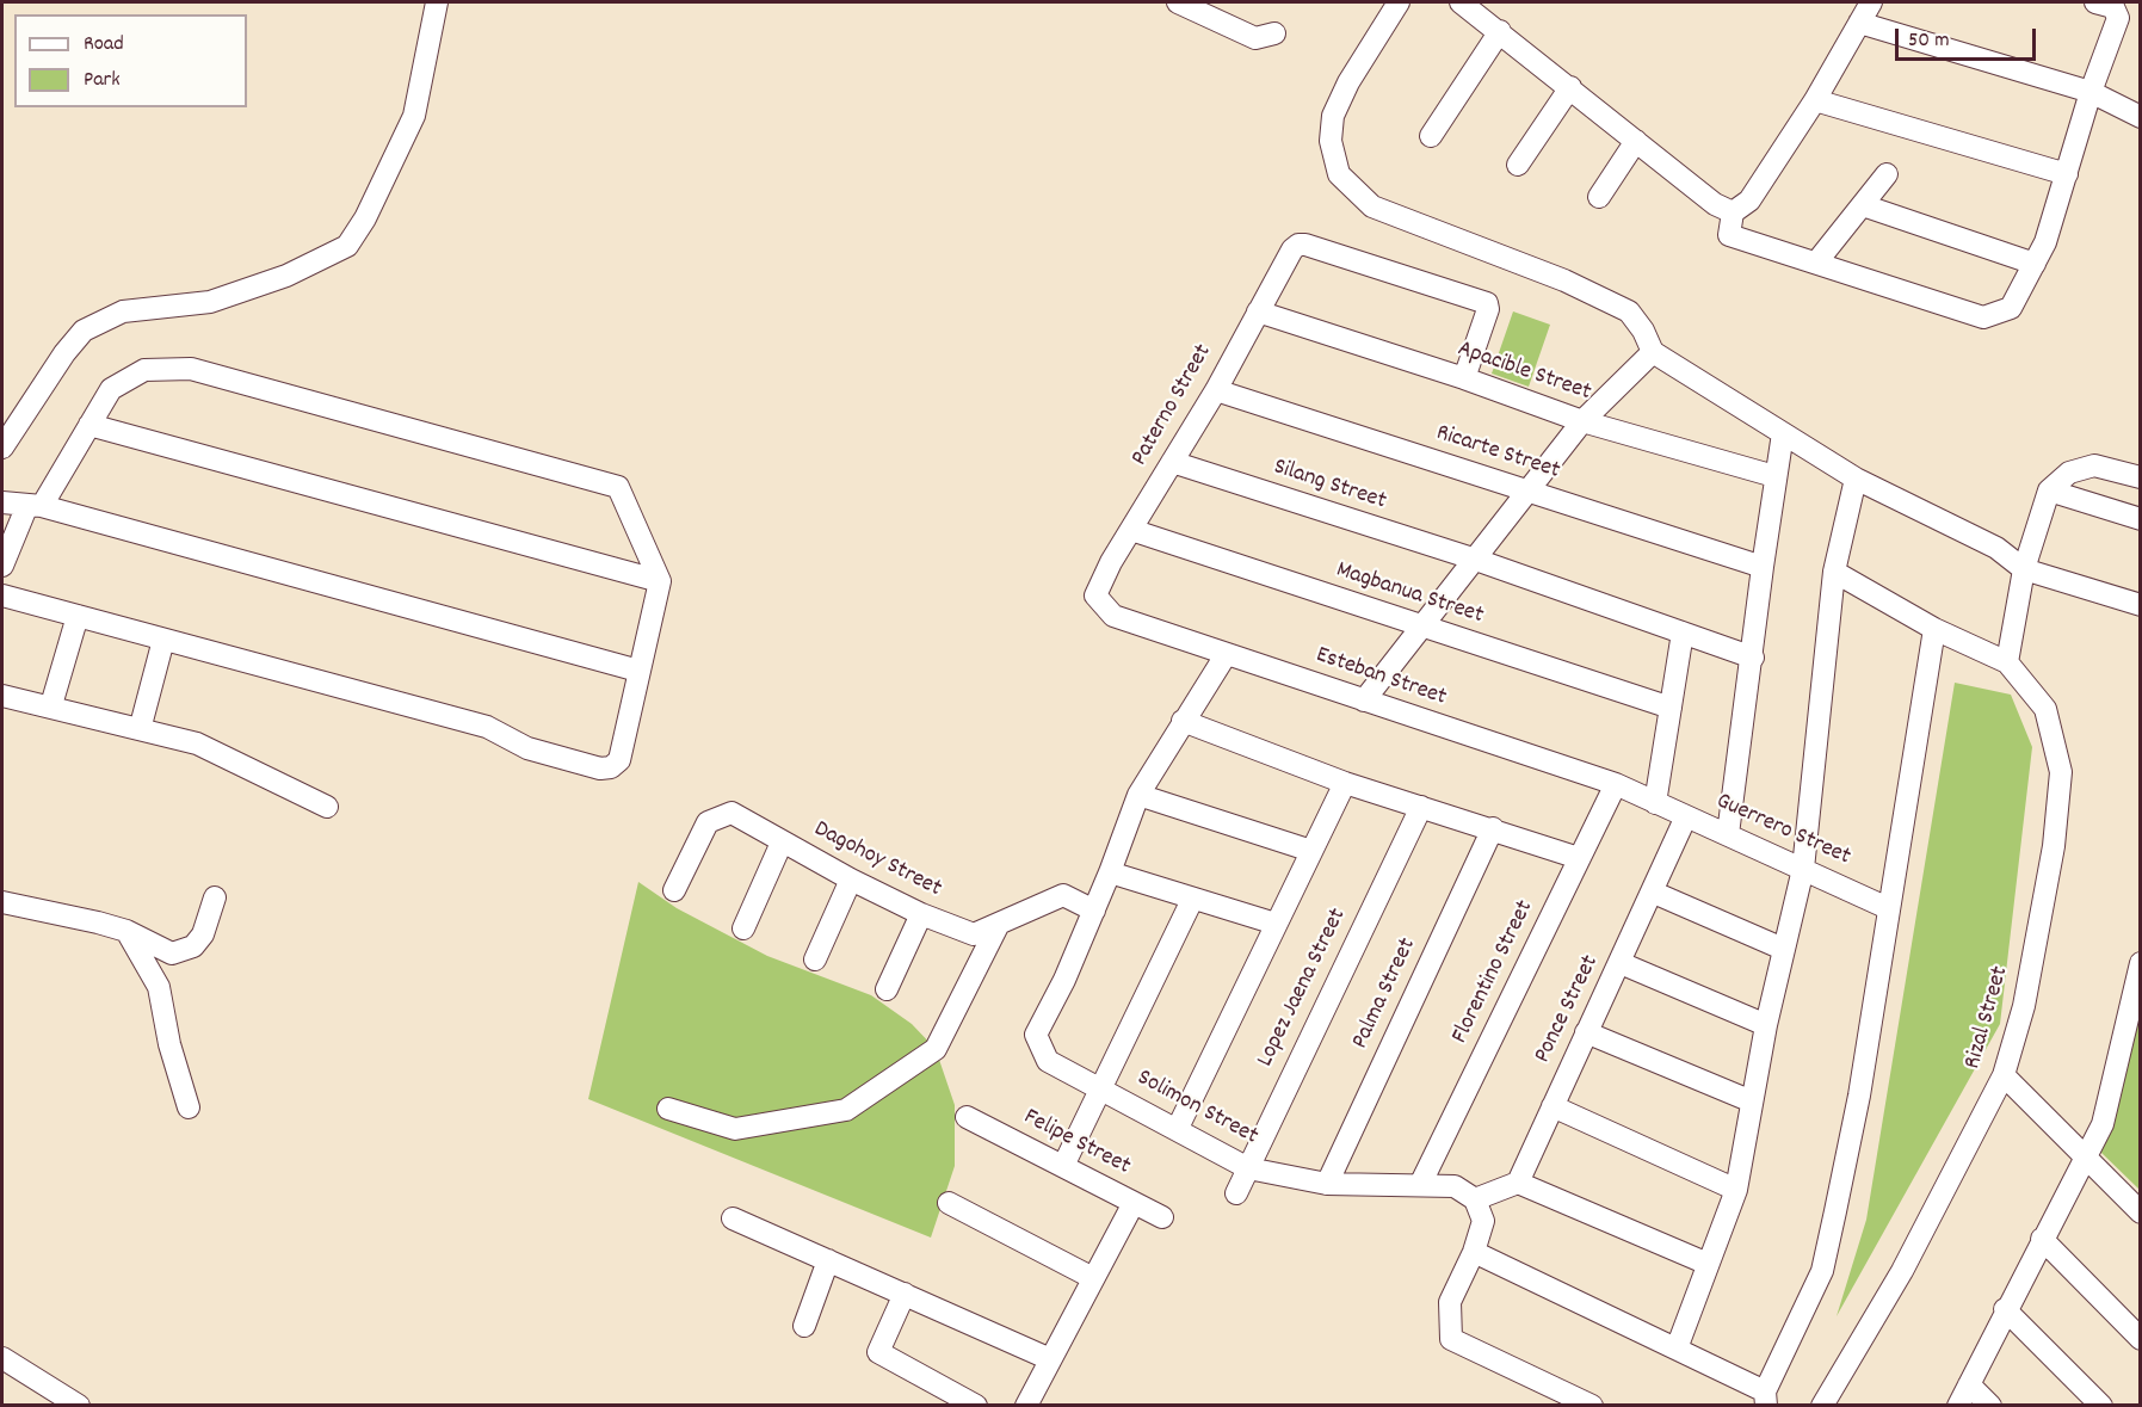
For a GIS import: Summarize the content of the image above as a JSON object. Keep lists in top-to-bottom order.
{
  "streets": {
    "street": [
      "Apacible Street",
      "Paterno Street",
      "Ricarte Street",
      "Silang Street",
      "Magbanua Street",
      "Esteban Street",
      "Guerrero Street",
      "Dagohoy Street",
      "Florentino Street",
      "Lopez Jaena Street",
      "Palma Street",
      "Ponce Street",
      "Rizal Street",
      "Solimon Street",
      "Felipe Street"
    ]
  },
  "crossings": [
    ["Apacible Street", "Paterno Street"],
    ["Paterno Street", "Ricarte Street"],
    ["Paterno Street", "Silang Street"],
    ["Paterno Street", "Magbanua Street"],
    ["Paterno Street", "Esteban Street"],
    ["Esteban Street", "Guerrero Street"],
    ["Esteban Street", "Florentino Street"],
    ["Esteban Street", "Solimon Street"],
    ["Guerrero Street", "Ponce Street"],
    ["Dagohoy Street", "Solimon Street"],
    ["Florentino Street", "Solimon Street"],
    ["Lopez Jaena Street", "Solimon Street"],
    ["Palma Street", "Solimon Street"]
  ],
  "legend": ["Road", "Park"],
  "scale_bar": "50 m"
}
